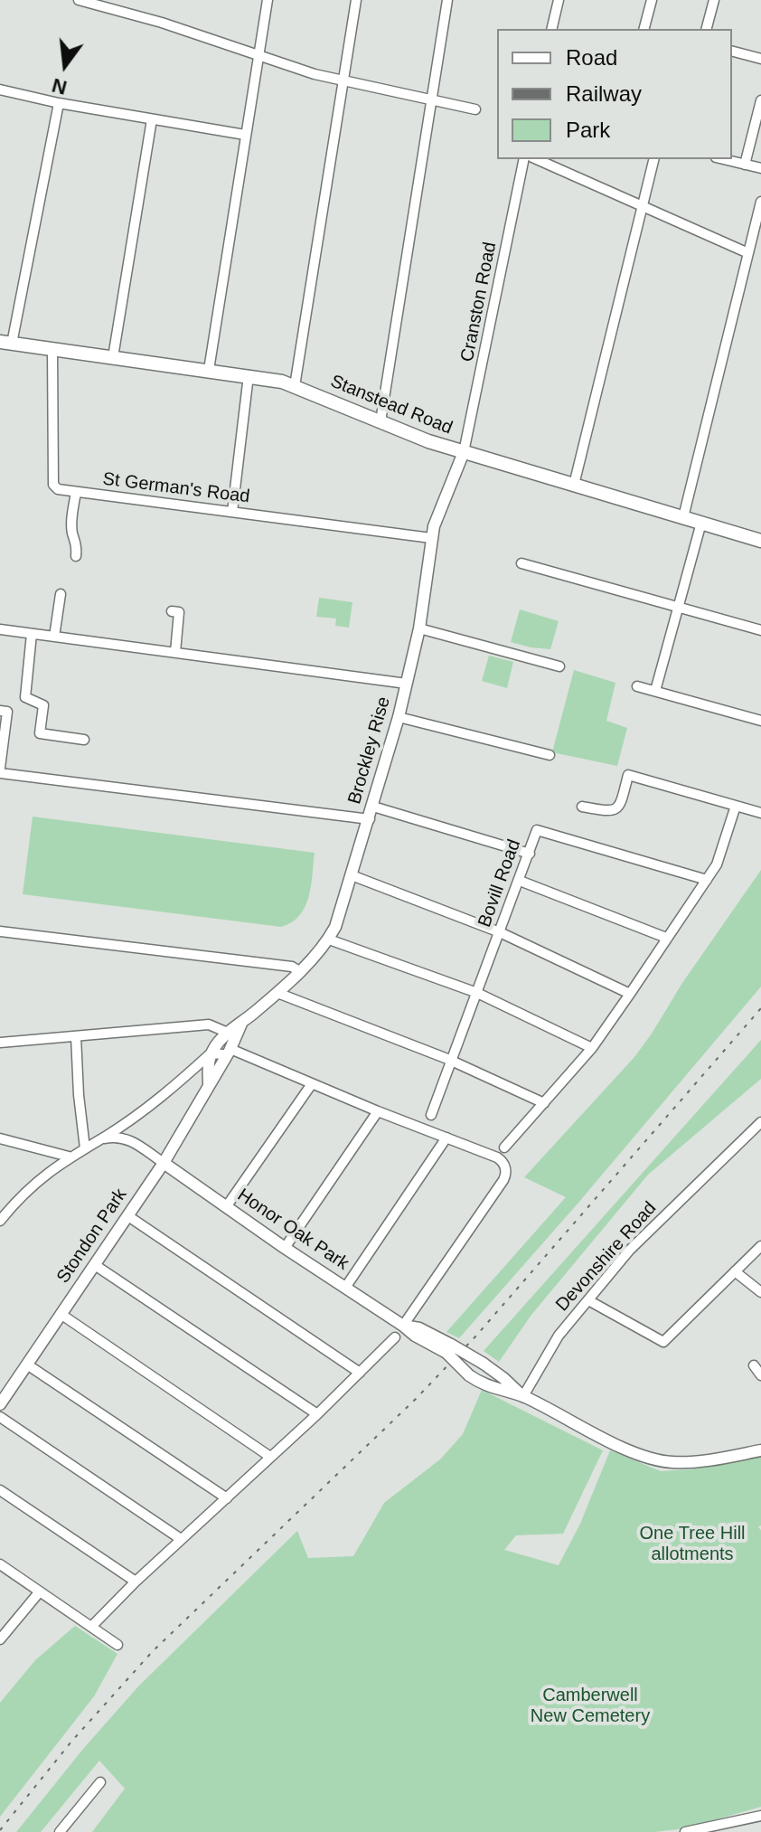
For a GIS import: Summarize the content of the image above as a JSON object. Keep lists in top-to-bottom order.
{
  "streets": {
    "highway": ["Stanstead Road"],
    "main road": ["Brockley Rise", "Honor Oak Park", "Stondon Park"],
    "street": [
      "Cranston Road",
      "St German's Road",
      "Bovill Road",
      "Devonshire Road"
    ]
  },
  "crossings": [
    ["Cranston Road", "Stanstead Road"],
    ["Cranston Road", "Brockley Rise"],
    ["Stanstead Road", "St German's Road"],
    ["Stanstead Road", "Brockley Rise"],
    ["St German's Road", "Brockley Rise"],
    ["Brockley Rise", "Stondon Park"],
    ["Honor Oak Park", "Stondon Park"],
    ["Honor Oak Park", "Devonshire Road"]
  ],
  "parks": ["One Tree Hill allotments", "Camberwell New Cemetery"],
  "legend": ["Road", "Railway", "Park"],
  "north": "bottom"
}
